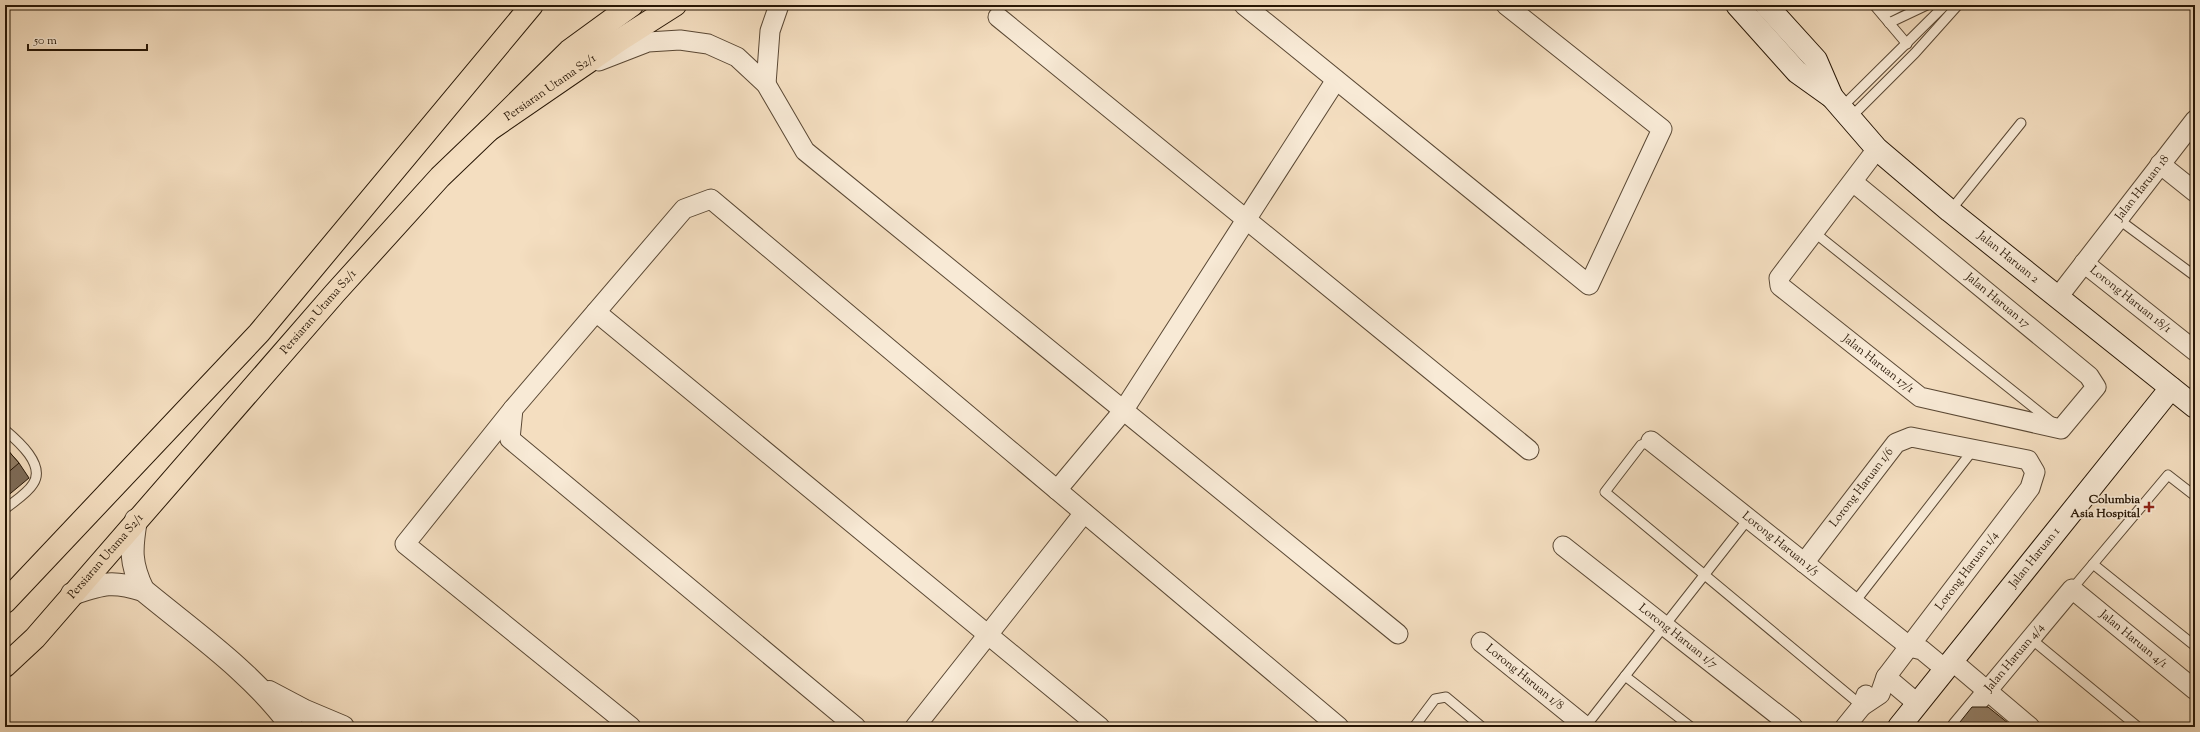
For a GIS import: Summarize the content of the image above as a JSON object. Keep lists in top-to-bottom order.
{
  "streets": {
    "main road": ["Persiaran Utama S2/1", "Jalan Haruan 2", "Jalan Haruan 1"],
    "street": [
      "Jalan Haruan 18",
      "Jalan Haruan 17",
      "Lorong Haruan 18/1",
      "Jalan Haruan 17/1",
      "Lorong Haruan 1/6",
      "Lorong Haruan 1/5",
      "Lorong Haruan 1/4",
      "Lorong Haruan 1/7",
      "Jalan Haruan 4/1",
      "Jalan Haruan 4/4",
      "Lorong Haruan 1/8"
    ]
  },
  "crossings": [
    ["Jalan Haruan 18", "Jalan Haruan 2"],
    ["Jalan Haruan 18", "Lorong Haruan 18/1"],
    ["Jalan Haruan 2", "Jalan Haruan 1"],
    ["Jalan Haruan 17", "Jalan Haruan 17/1"],
    ["Lorong Haruan 1/6", "Lorong Haruan 1/5"],
    ["Lorong Haruan 1/6", "Lorong Haruan 1/4"],
    ["Lorong Haruan 1/5", "Jalan Haruan 1"],
    ["Lorong Haruan 1/5", "Lorong Haruan 1/4"],
    ["Lorong Haruan 1/5", "Jalan Haruan 4/4"],
    ["Jalan Haruan 4/1", "Jalan Haruan 4/4"]
  ],
  "places": {
    "health": ["Columbia Asia Hospital"]
  },
  "scale_bar": "50 m"
}
